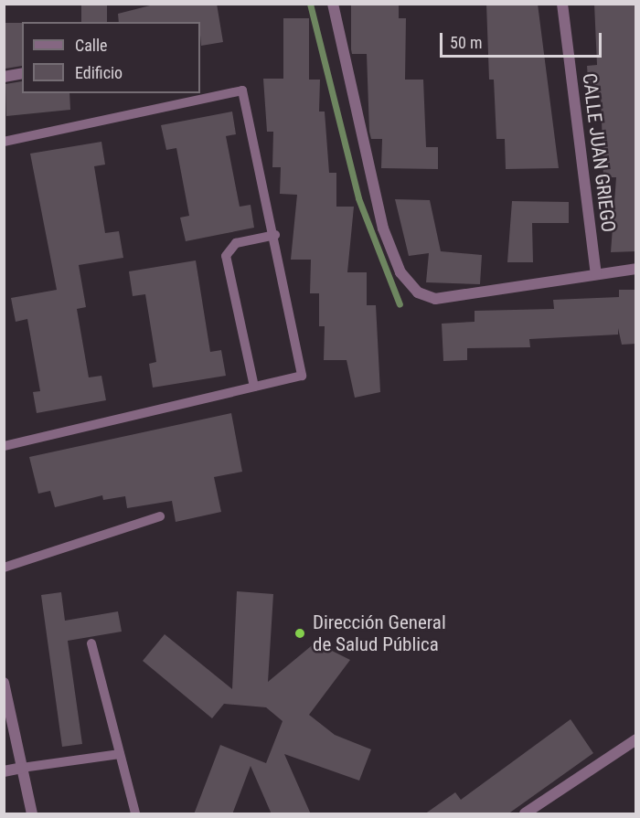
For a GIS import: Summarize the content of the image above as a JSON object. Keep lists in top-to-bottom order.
{
  "streets": {
    "street": ["CALLE JUAN GRIEGO"]
  },
  "places": ["Dirección General de Salud Pública"],
  "legend": ["Calle", "Edificio"],
  "scale_bar": "50 m"
}
